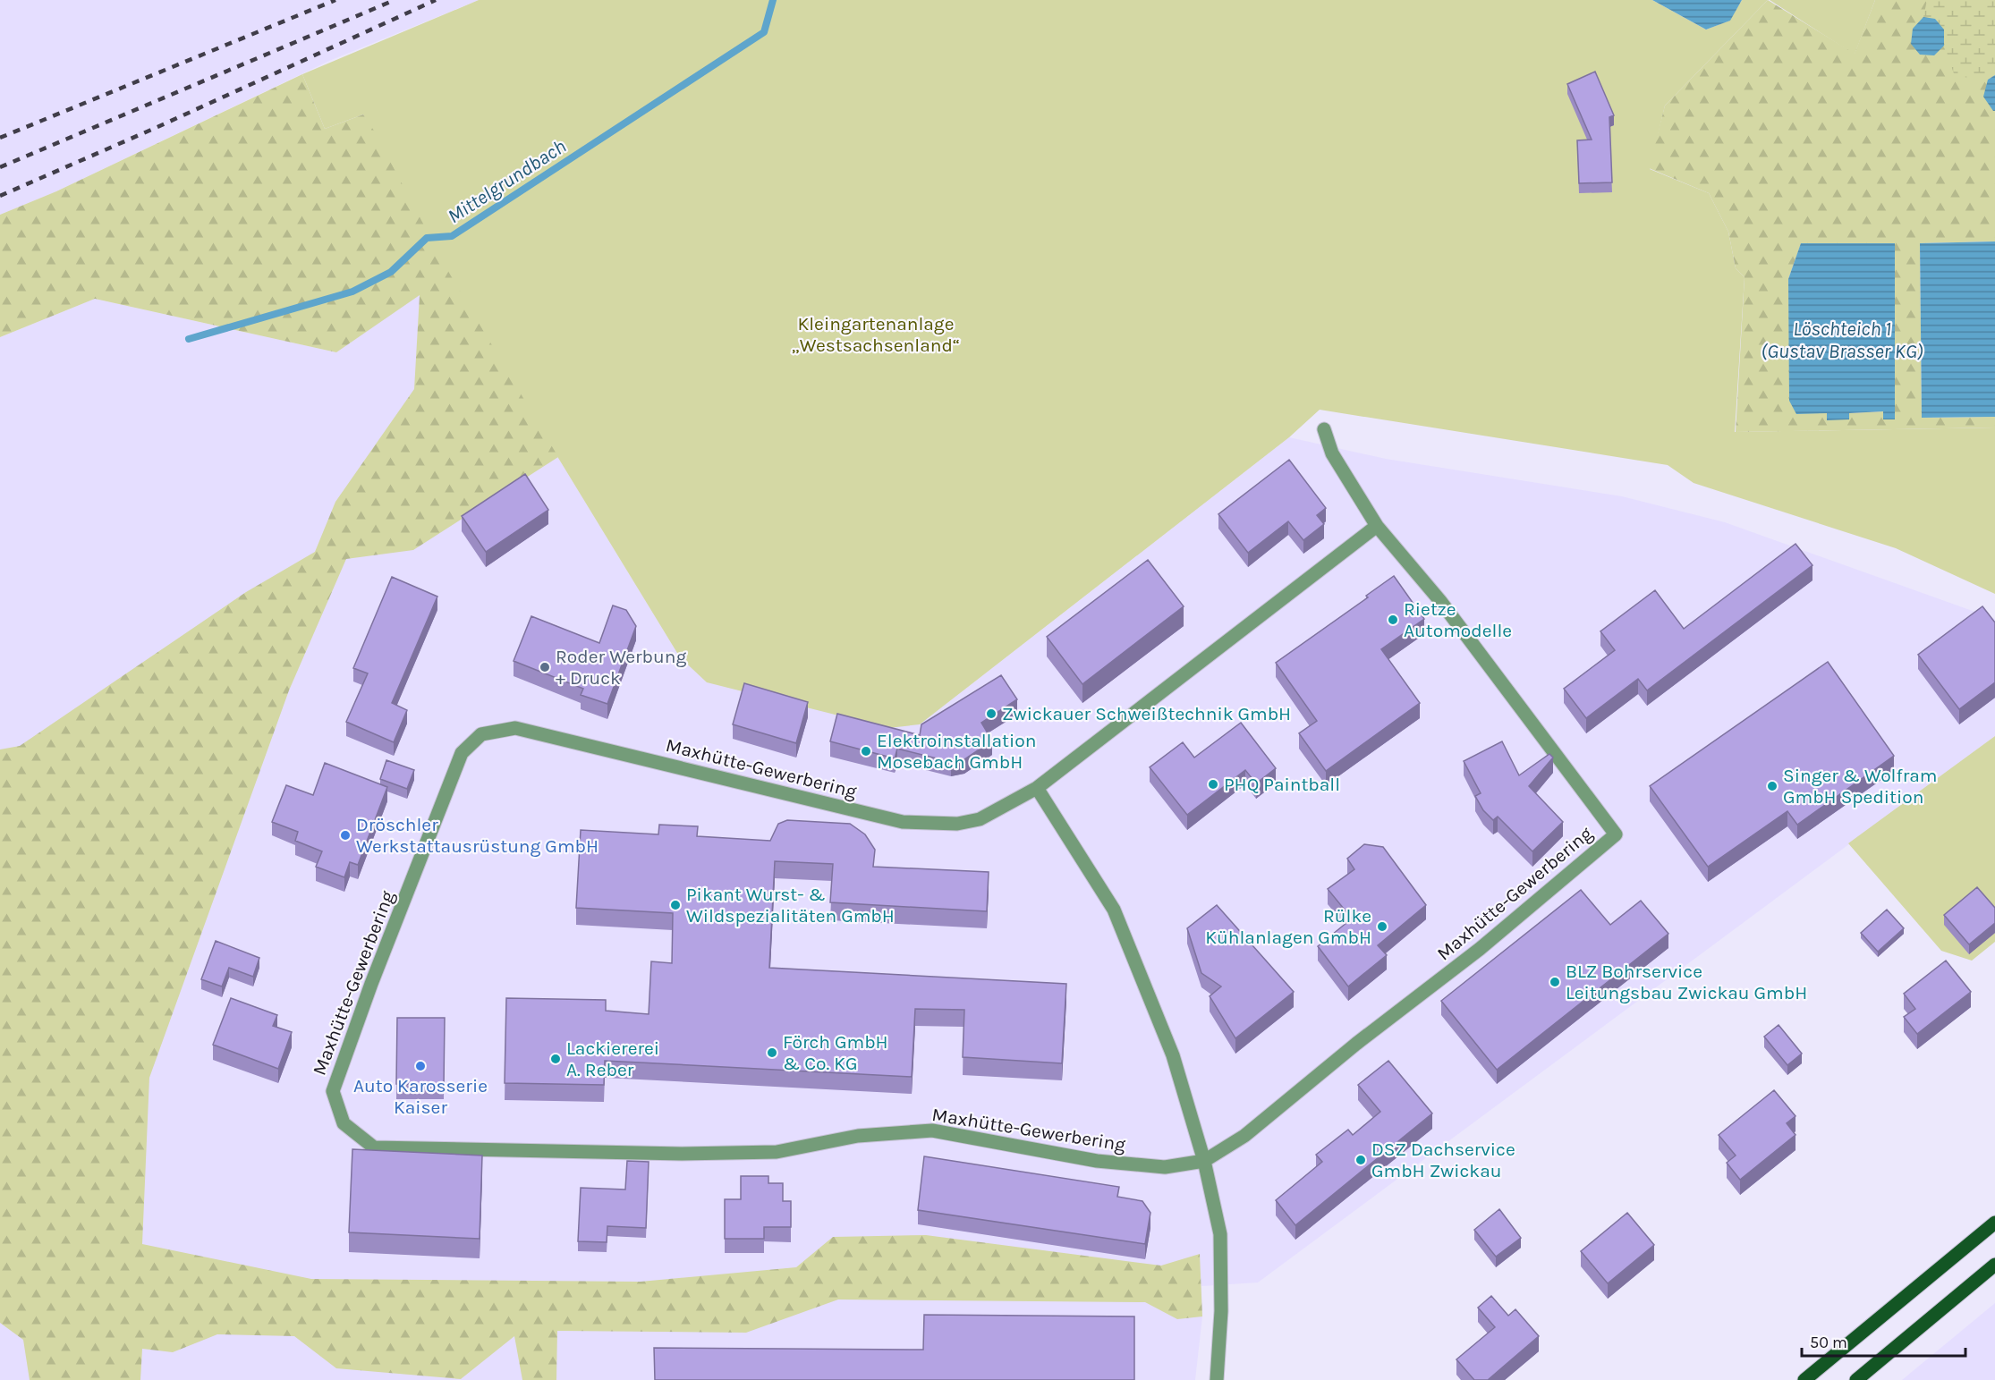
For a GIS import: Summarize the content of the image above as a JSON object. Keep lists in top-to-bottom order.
{
  "streets": {
    "street": ["Maxhütte-Gewerbering"]
  },
  "water": ["Mittelgrundbach", "Löschteich 1 (Gustav Brasser KG)"],
  "parks": ["Kleingartenanlage „Westsachsenland“"],
  "places": [
    "Rietze Automodelle",
    "Roder Werbung + Druck",
    "Zwickauer Schweißtechnik GmbH",
    "Elektroinstallation Mosebach GmbH",
    "PHQ Paintball",
    "Singer & Wolfram GmbH Spedition",
    "Dröschler Werkstattausrüstung GmbH",
    "Pikant Wurst- & Wildspezialitäten GmbH",
    "Rülke Kühlanlagen GmbH",
    "BLZ Bohrservice Leitungsbau Zwickau GmbH",
    "Förch GmbH & Co. KG",
    "Lackiererei A. Reber",
    "Auto Karosserie Kaiser",
    "DSZ Dachservice GmbH Zwickau"
  ],
  "scale_bar": "50 m"
}
